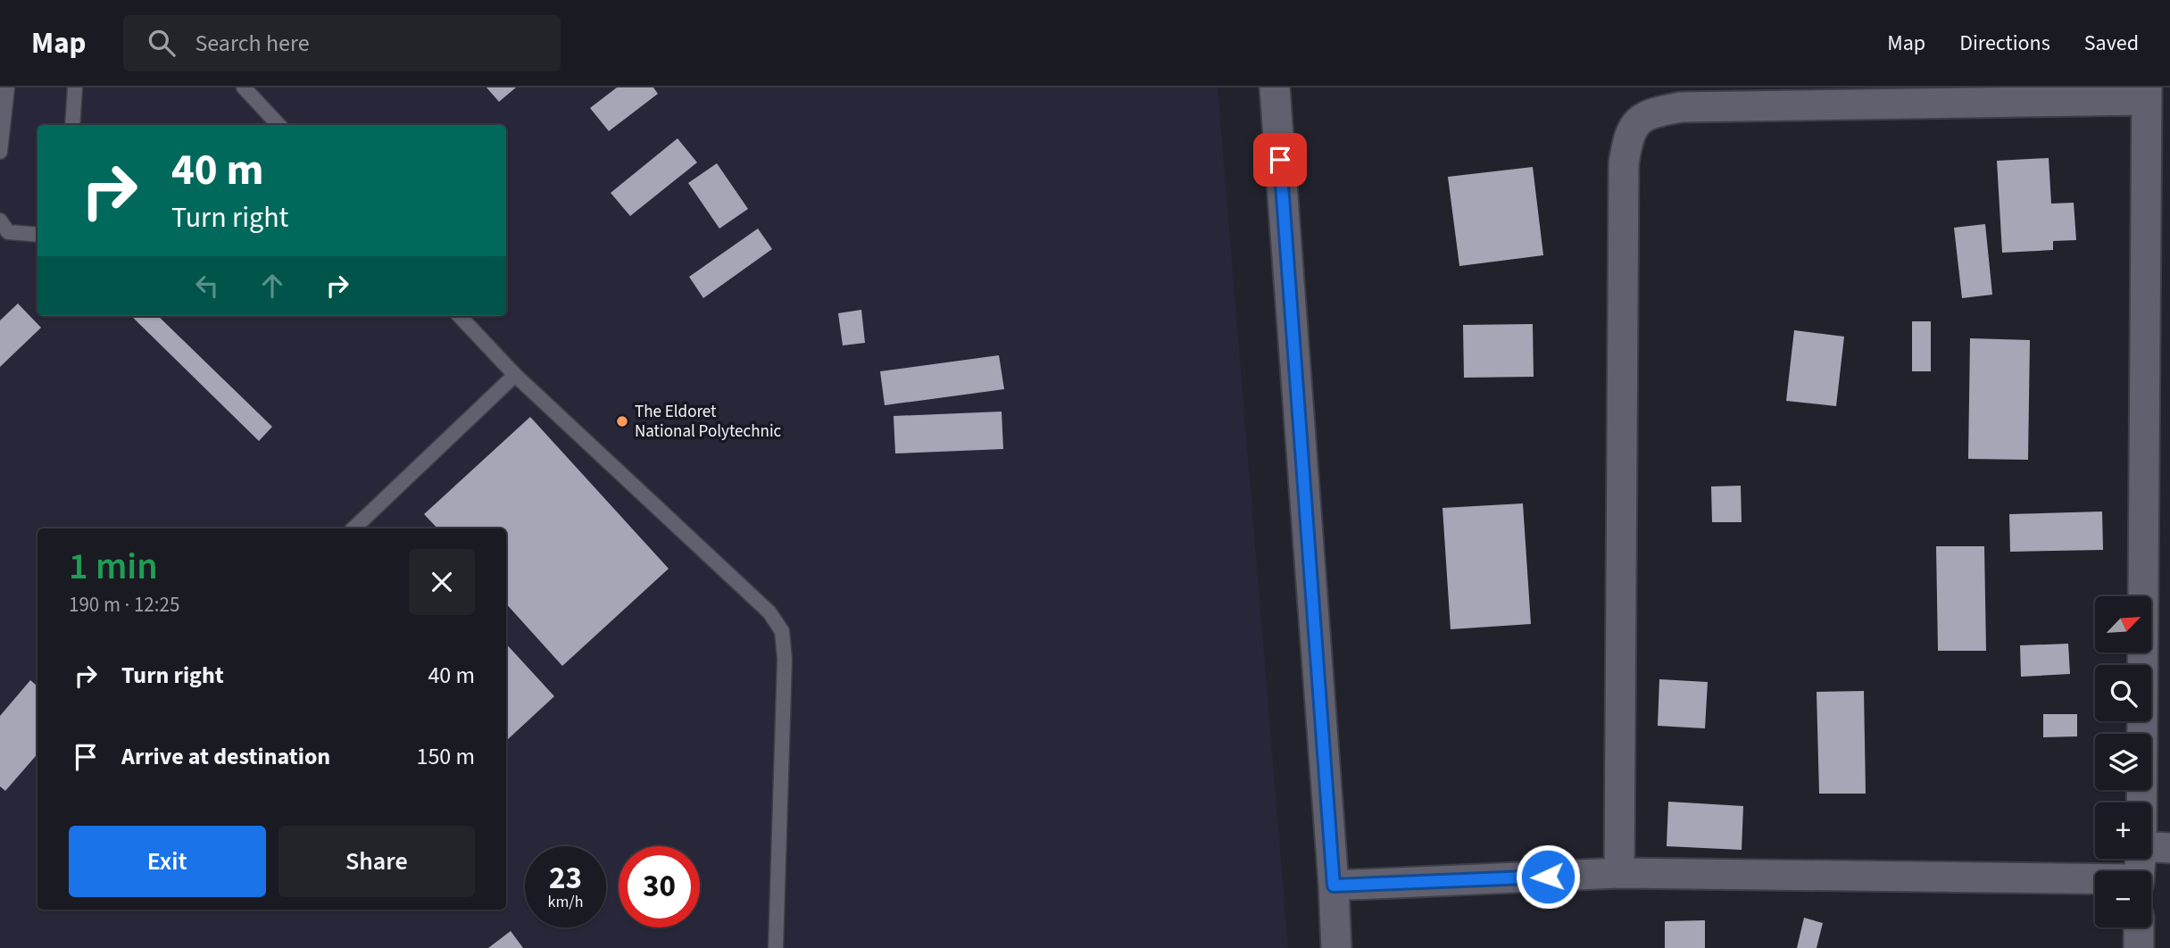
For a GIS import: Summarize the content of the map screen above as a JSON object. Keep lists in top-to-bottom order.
{
  "places": ["The Eldoret National Polytechnic"],
  "north": "top right",
  "page": {
    "header": "Map",
    "search": "Search here",
    "nav": ["Map", "Directions", "Saved"],
    "turn": ["40 m", "Turn right"],
    "heading": ["1 min", "190 m · 12:25"],
    "map_buttons": ["+", "−"],
    "list": [
      {
        "name": "Turn right",
        "value": "40 m"
      },
      {
        "name": "Arrive at destination",
        "value": "150 m"
      }
    ],
    "buttons": ["Exit", "Share"],
    "speed": "23 km/h",
    "limit": "30"
  }
}
